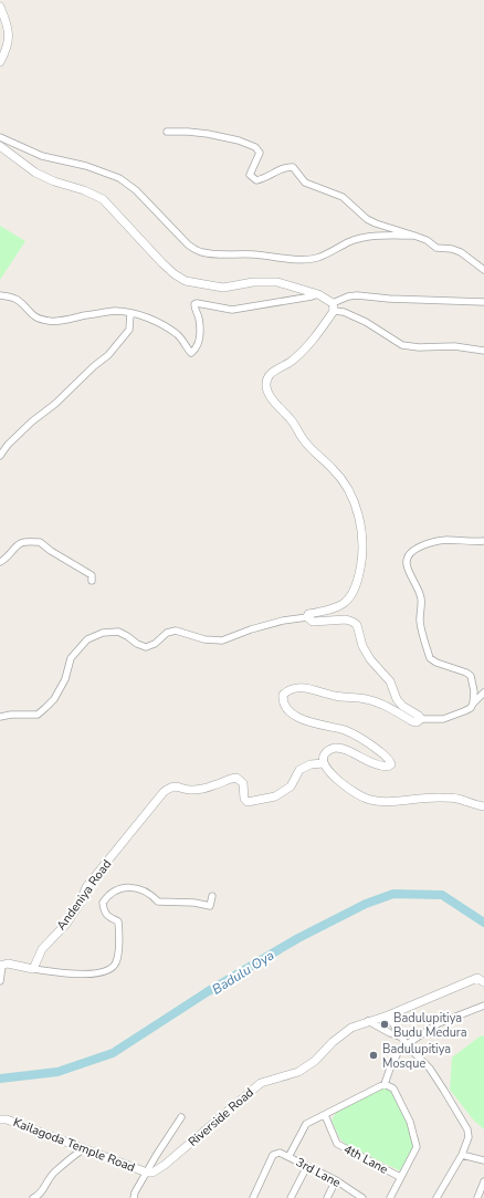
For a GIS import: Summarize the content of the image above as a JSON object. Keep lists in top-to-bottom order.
{
  "streets": {
    "street": [
      "Andeniya Road",
      "Riverside Road",
      "Kailagoda Temple Road",
      "4th Lane",
      "3rd Lane"
    ]
  },
  "crossings": [
    ["Riverside Road", "Kailagoda Temple Road"]
  ],
  "water": ["Badulu Oya"],
  "places": ["Badulupitiya Budu Medura", "Badulupitiya Mosque"]
}
